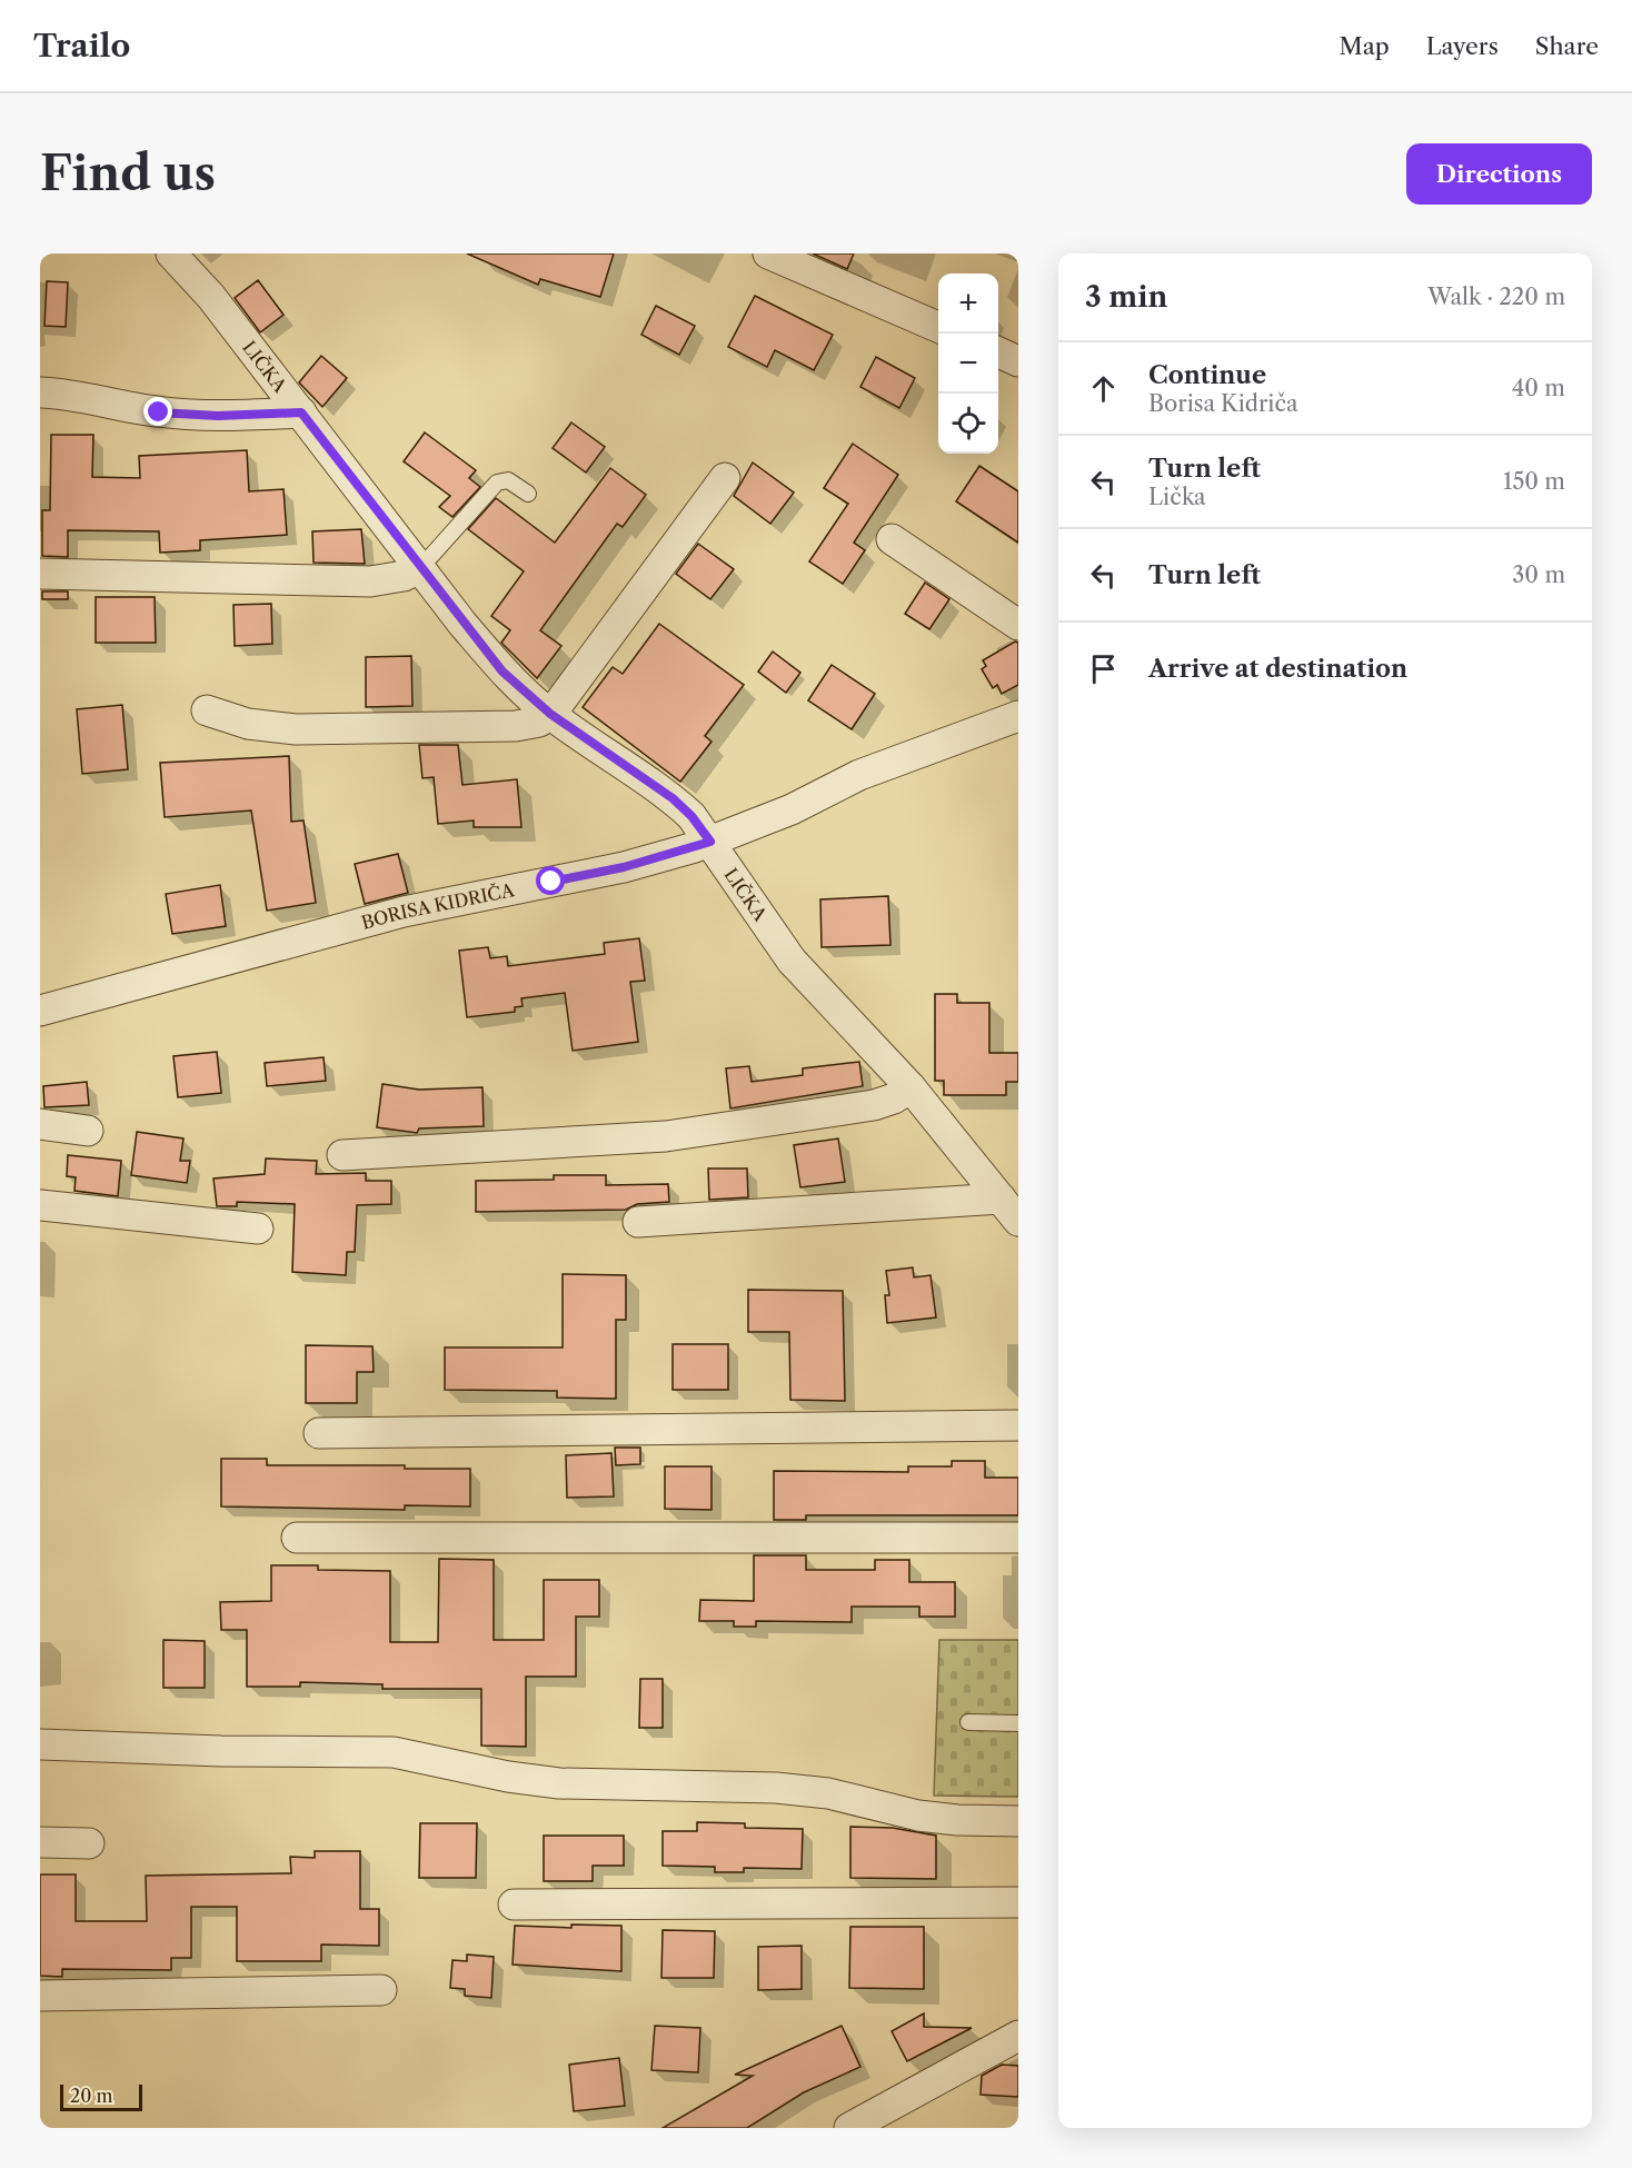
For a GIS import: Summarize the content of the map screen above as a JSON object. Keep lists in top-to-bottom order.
{
  "streets": {
    "street": ["LIČKA", "BORISA KIDRIČA"]
  },
  "crossings": [
    ["LIČKA", "BORISA KIDRIČA"]
  ],
  "scale_bar": "20 m",
  "page": {
    "header": "Trailo",
    "nav": ["Map", "Layers", "Share"],
    "buttons": "Directions",
    "title": "Find us",
    "heading": ["3 min", "Walk · 220 m"],
    "map_buttons": ["+", "−"],
    "list": [
      ["Continue", "Borisa Kidriča", "40 m"],
      ["Turn left", "Lička", "150 m"],
      ["Turn left", "30 m"],
      "Arrive at destination"
    ],
    "scale": "20 m"
  }
}
